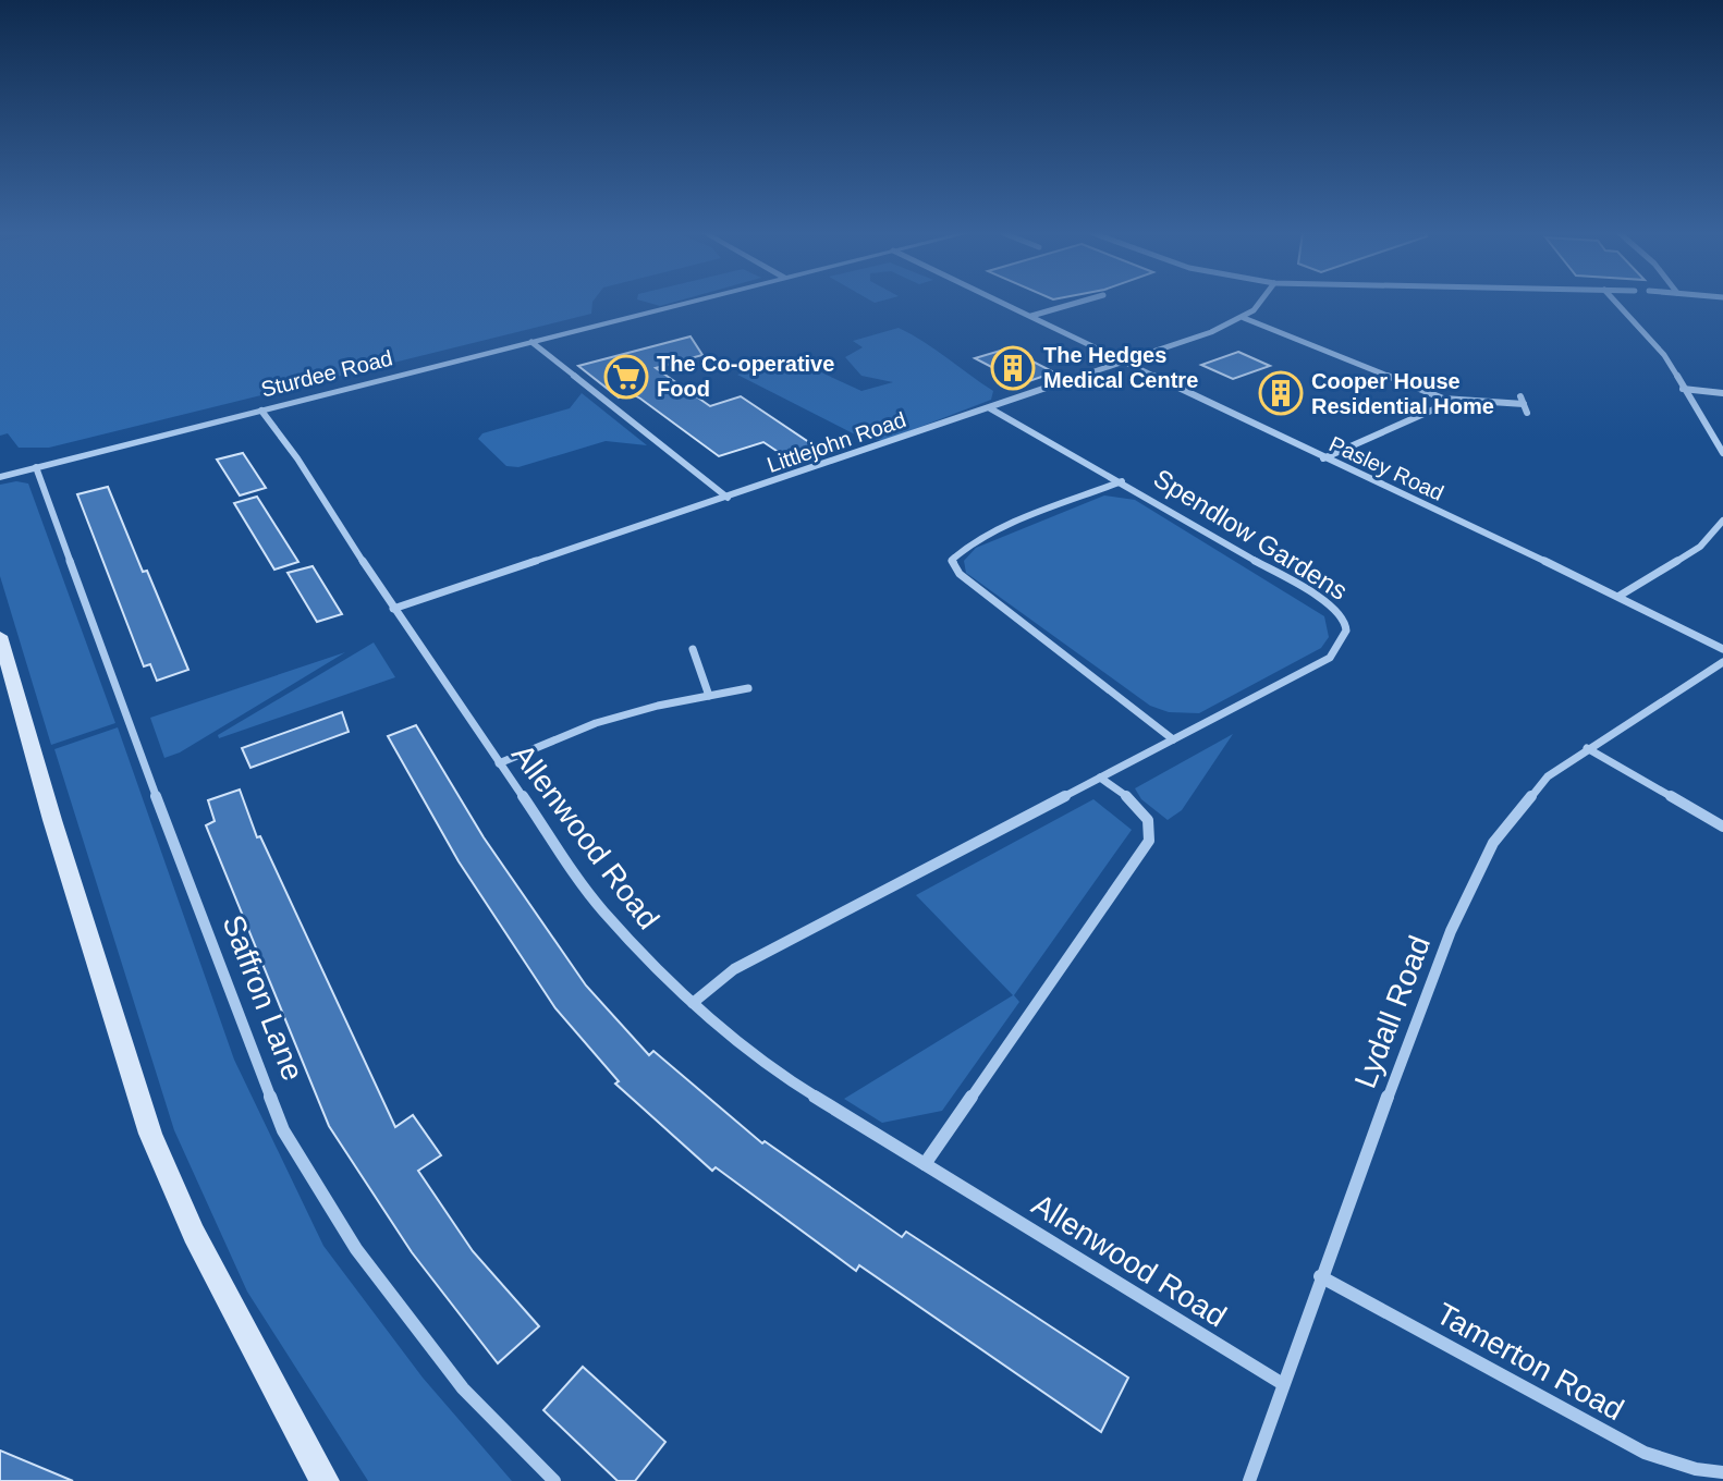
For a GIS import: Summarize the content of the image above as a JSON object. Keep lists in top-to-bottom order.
{
  "streets": {
    "street": [
      "Sturdee Road",
      "Littlejohn Road",
      "Pasley Road",
      "Spendlow Gardens",
      "Allenwood Road",
      "Saffron Lane",
      "Lydall Road",
      "Tamerton Road"
    ]
  },
  "crossings": [
    ["Sturdee Road", "Allenwood Road"],
    ["Sturdee Road", "Saffron Lane"],
    ["Littlejohn Road", "Pasley Road"],
    ["Littlejohn Road", "Spendlow Gardens"],
    ["Littlejohn Road", "Allenwood Road"],
    ["Spendlow Gardens", "Allenwood Road"],
    ["Allenwood Road", "Lydall Road"],
    ["Lydall Road", "Tamerton Road"]
  ],
  "places": {
    "building": ["The Hedges Medical Centre", "Cooper House Residential Home"],
    "supermarket": ["The Co-operative Food"]
  }
}
